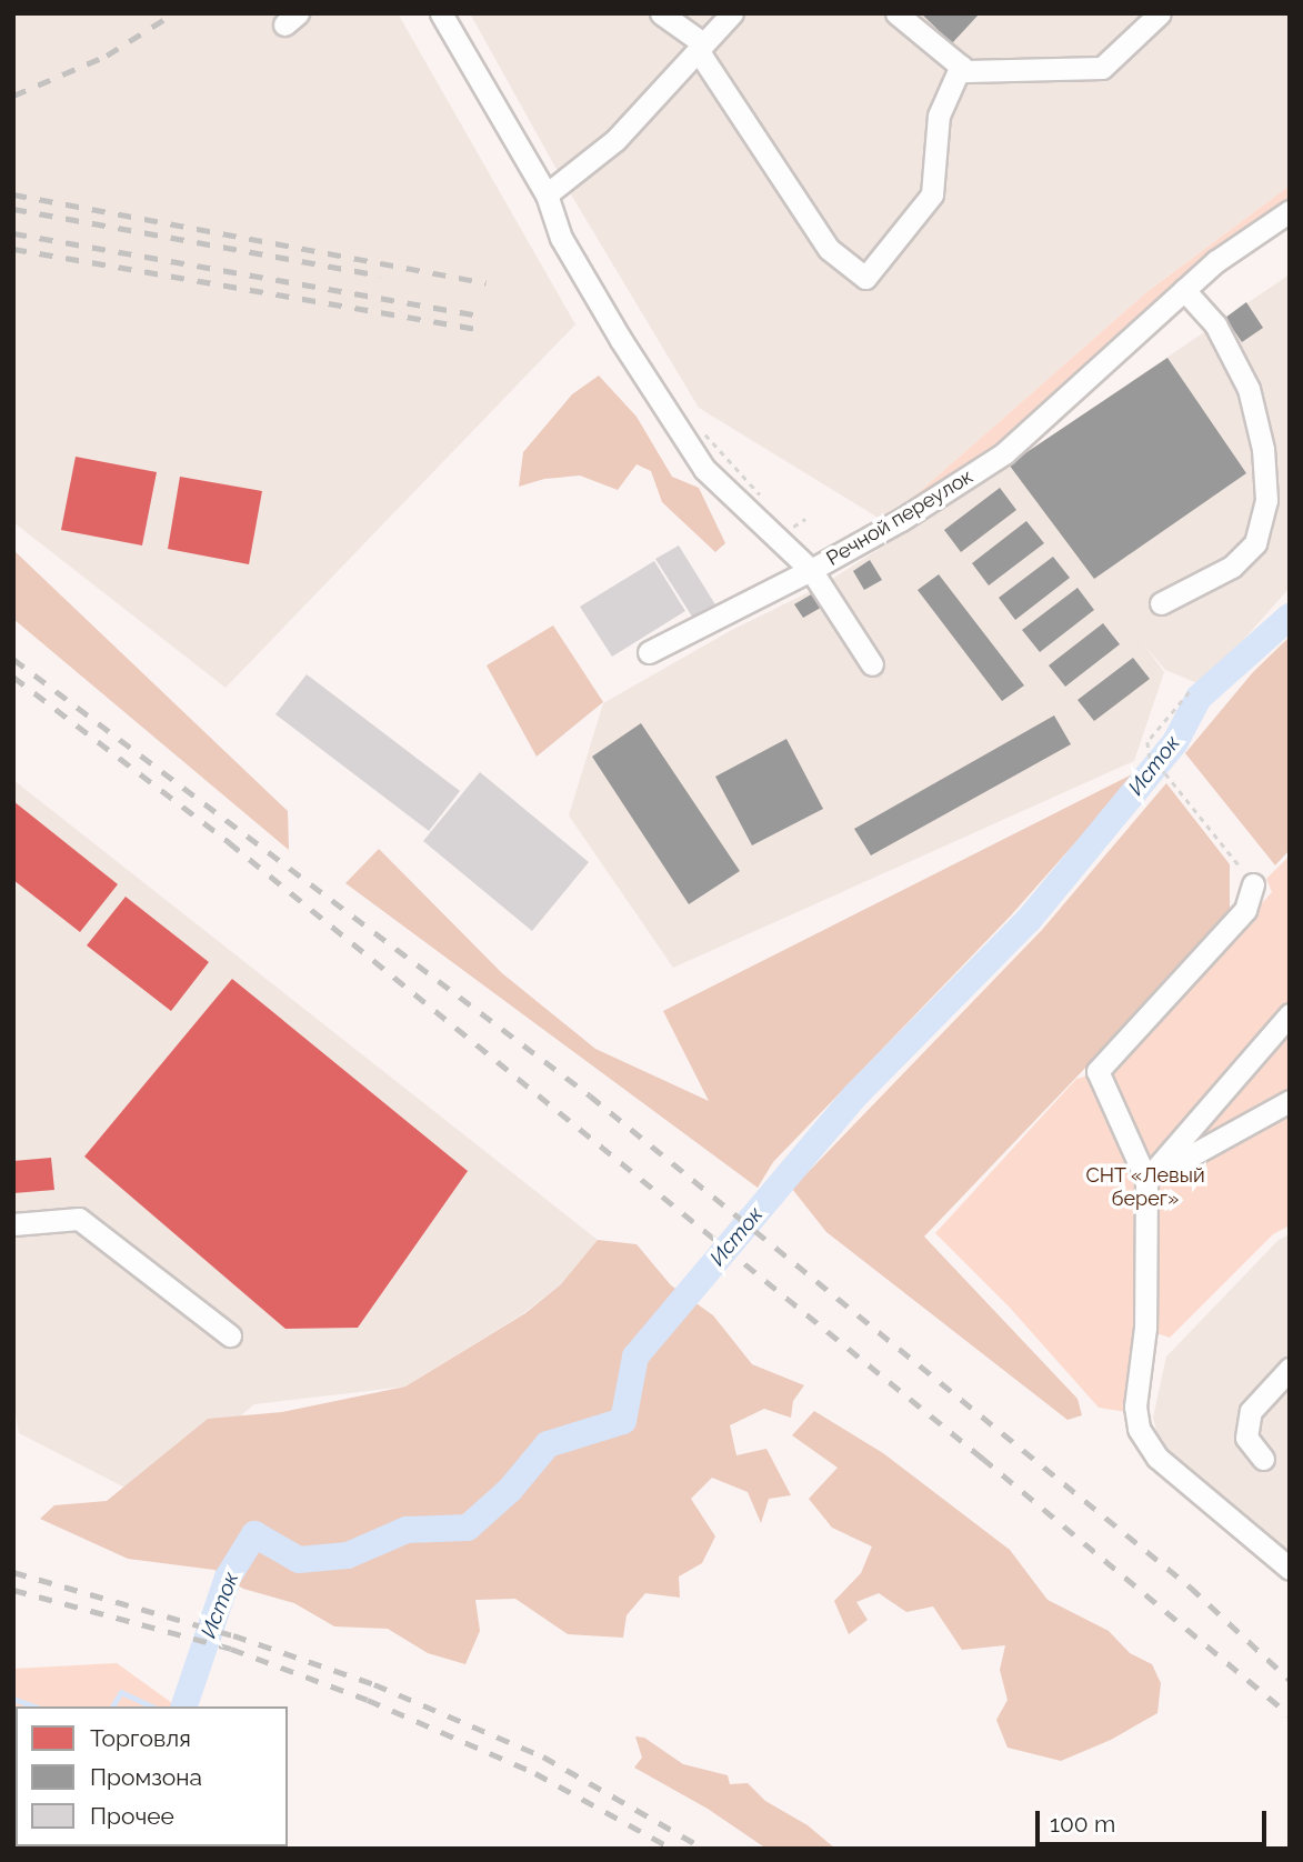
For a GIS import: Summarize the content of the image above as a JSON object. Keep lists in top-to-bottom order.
{
  "streets": {
    "street": ["Речной переулок"]
  },
  "water": ["Исток"],
  "parks": ["СНТ «Левый берег»"],
  "legend": ["Торговля", "Промзона", "Прочее"],
  "scale_bar": "100 m"
}
